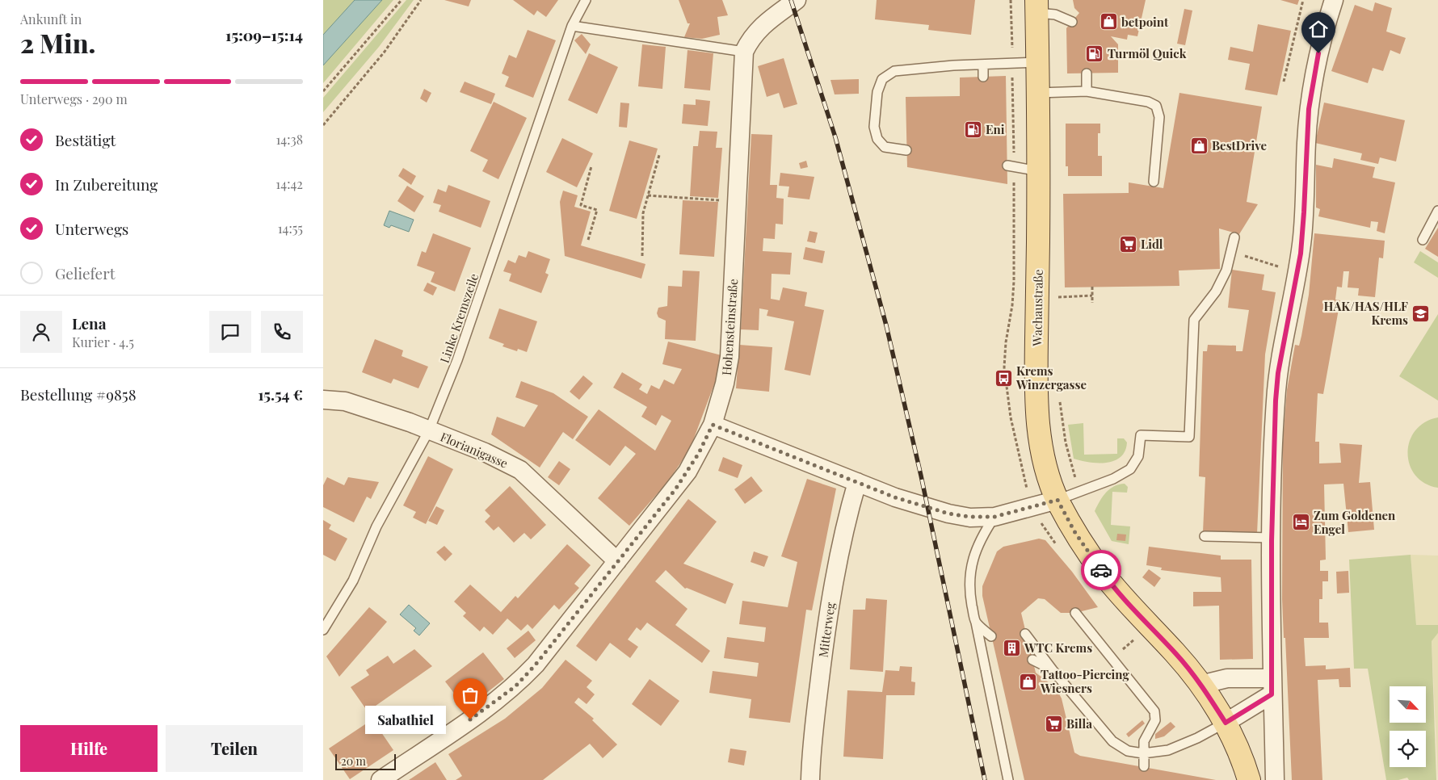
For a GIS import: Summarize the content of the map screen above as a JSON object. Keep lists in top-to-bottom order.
{
  "streets": {
    "main road": ["Wachaustraße"],
    "street": ["Hohensteinstraße", "Florianigasse", "Mitterweg"],
    "lane": ["Linke Kremszeile"]
  },
  "crossings": [
    ["Linke Kremszeile", "Florianigasse"],
    ["Hohensteinstraße", "Florianigasse"]
  ],
  "places": {
    "shop": ["betpoint", "BestDrive", "Tattoo-Piercing Wiesners"],
    "fuel station": ["Turmöl Quick", "Eni"],
    "supermarket": ["Lidl", "Billa"],
    "school or university": ["HAK/HAS/HLF Krems"],
    "bus stop": ["Krems Winzergasse"],
    "hotel": ["Zum Goldenen Engel"],
    "building": ["WTC Krems"],
    "other": ["Sabathiel"]
  },
  "scale_bar": "20 m",
  "north": "bottom right",
  "page": {
    "heading": ["2 Min.", "Ankunft in", "15:09–15:14"],
    "panel": [
      "Lena",
      "Kurier · 4.5",
      "Bestellung #9858",
      "15.54 €"
    ],
    "bar": "Unterwegs · 290 m",
    "list": [
      ["Bestätigt", "14:38"],
      ["In Zubereitung", "14:42"],
      ["Unterwegs", "14:55"],
      "Geliefert"
    ],
    "bubble": "Sabathiel",
    "buttons": ["Hilfe", "Teilen"],
    "scale": "20 m"
  }
}
